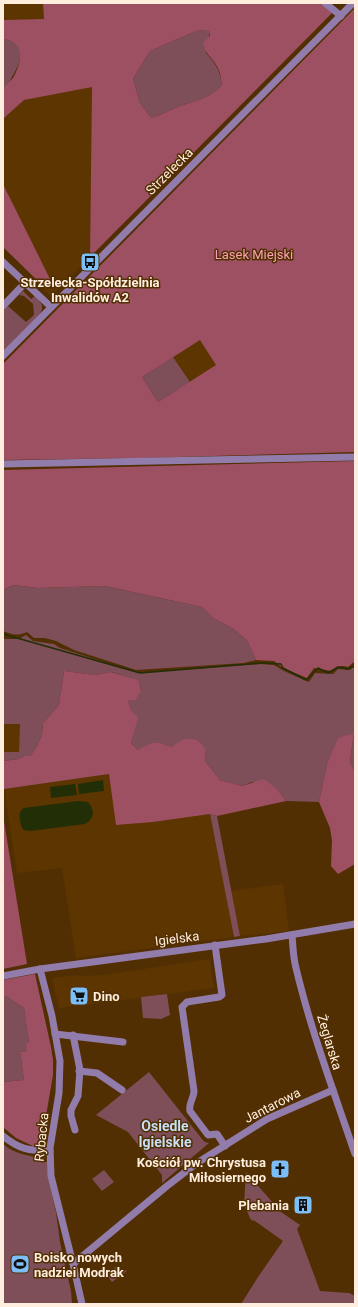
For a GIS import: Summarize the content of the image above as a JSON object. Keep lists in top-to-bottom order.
{
  "streets": {
    "street": [
      "Strzelecka",
      "Igielska",
      "Żeglarska",
      "Jantarowa",
      "Rybacka"
    ]
  },
  "crossings": [
    ["Igielska", "Żeglarska"],
    ["Igielska", "Rybacka"],
    ["Żeglarska", "Jantarowa"],
    ["Jantarowa", "Rybacka"]
  ],
  "districts": ["Osiedle Igielskie"],
  "parks": ["Lasek Miejski"],
  "places": {
    "bus stop": ["Strzelecka-Spółdzielnia Inwalidów A2"],
    "supermarket": ["Dino"],
    "church": ["Kościół pw. Chrystusa Miłosiernego"],
    "building": ["Plebania"],
    "sports": ["Boisko nowych nadziei Modrak"]
  }
}
